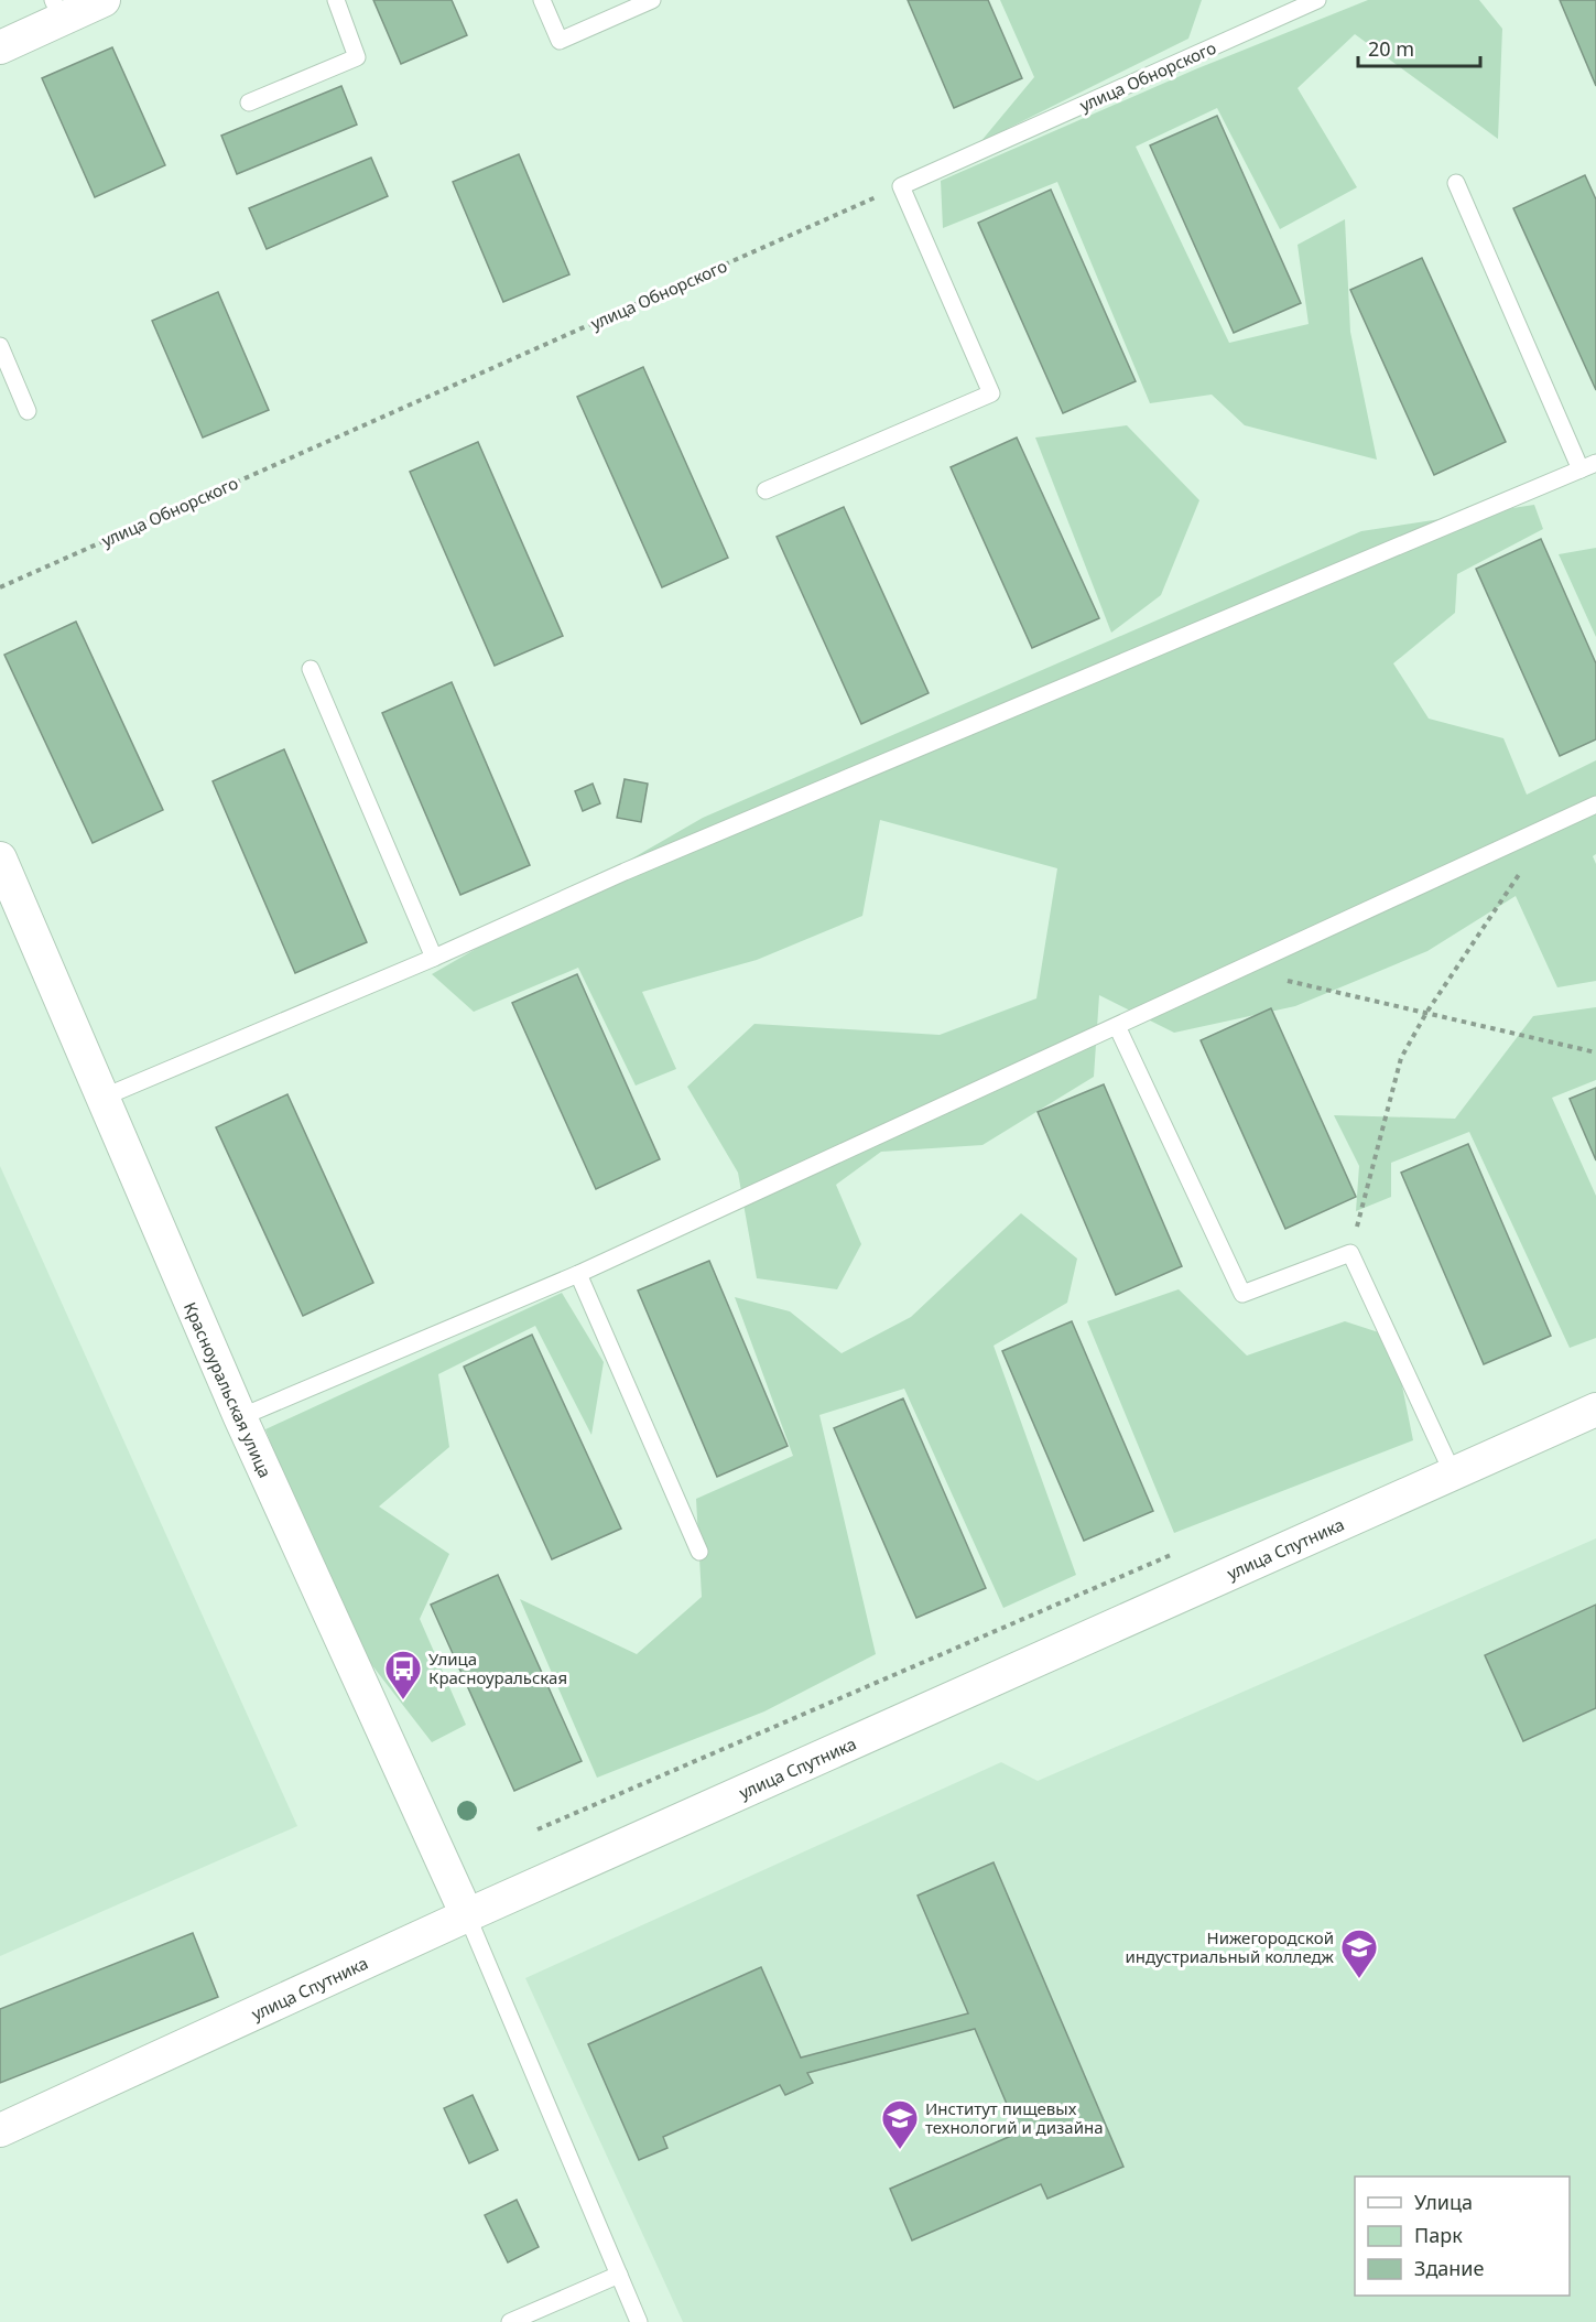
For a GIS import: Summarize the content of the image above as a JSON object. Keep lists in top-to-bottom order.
{
  "streets": {
    "street": ["Красноуральская улица", "улица Спутника"],
    "lane": ["улица Обнорского"]
  },
  "crossings": [
    ["Красноуральская улица", "улица Спутника"]
  ],
  "places": {
    "bus stop": ["Улица Красноуральская"],
    "school or university": ["Нижегородской индустриальный колледж", "Институт пищевых технологий и дизайна"]
  },
  "legend": ["Улица", "Парк", "Здание"],
  "scale_bar": "20 m"
}
